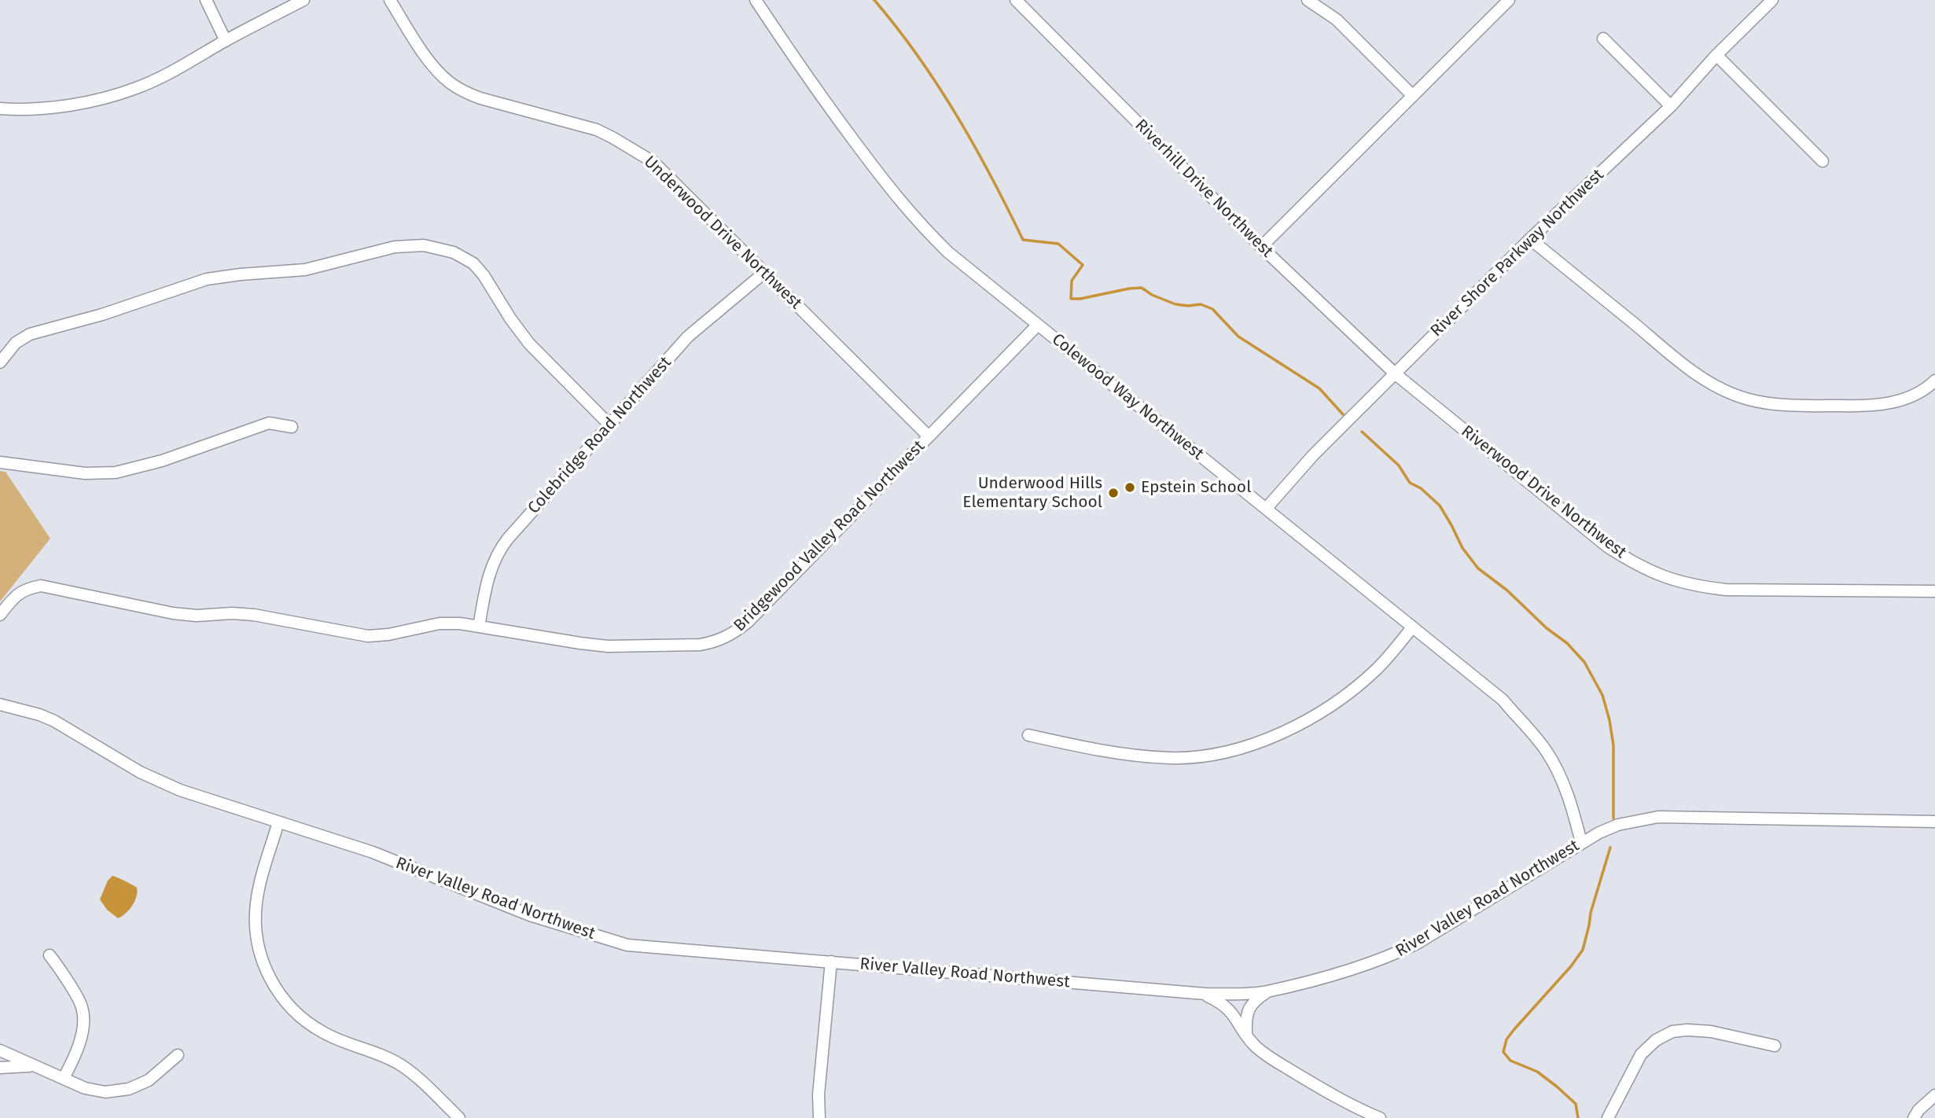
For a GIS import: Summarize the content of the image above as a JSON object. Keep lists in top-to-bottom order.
{
  "streets": {
    "street": [
      "Riverhill Drive Northwest",
      "Underwood Drive Northwest",
      "River Shore Parkway Northwest",
      "Colewood Way Northwest",
      "Colebridge Road Northwest",
      "Riverwood Drive Northwest",
      "Bridgewood Valley Road Northwest",
      "River Valley Road Northwest"
    ]
  },
  "crossings": [
    ["Riverhill Drive Northwest", "River Shore Parkway Northwest"],
    ["Riverhill Drive Northwest", "Riverwood Drive Northwest"],
    ["Underwood Drive Northwest", "Colebridge Road Northwest"],
    ["Underwood Drive Northwest", "Bridgewood Valley Road Northwest"],
    ["River Shore Parkway Northwest", "Colewood Way Northwest"],
    ["River Shore Parkway Northwest", "Riverwood Drive Northwest"],
    ["Colewood Way Northwest", "Bridgewood Valley Road Northwest"],
    ["Colewood Way Northwest", "River Valley Road Northwest"],
    ["Colebridge Road Northwest", "Bridgewood Valley Road Northwest"]
  ],
  "places": ["Epstein School", "Underwood Hills Elementary School"]
}
